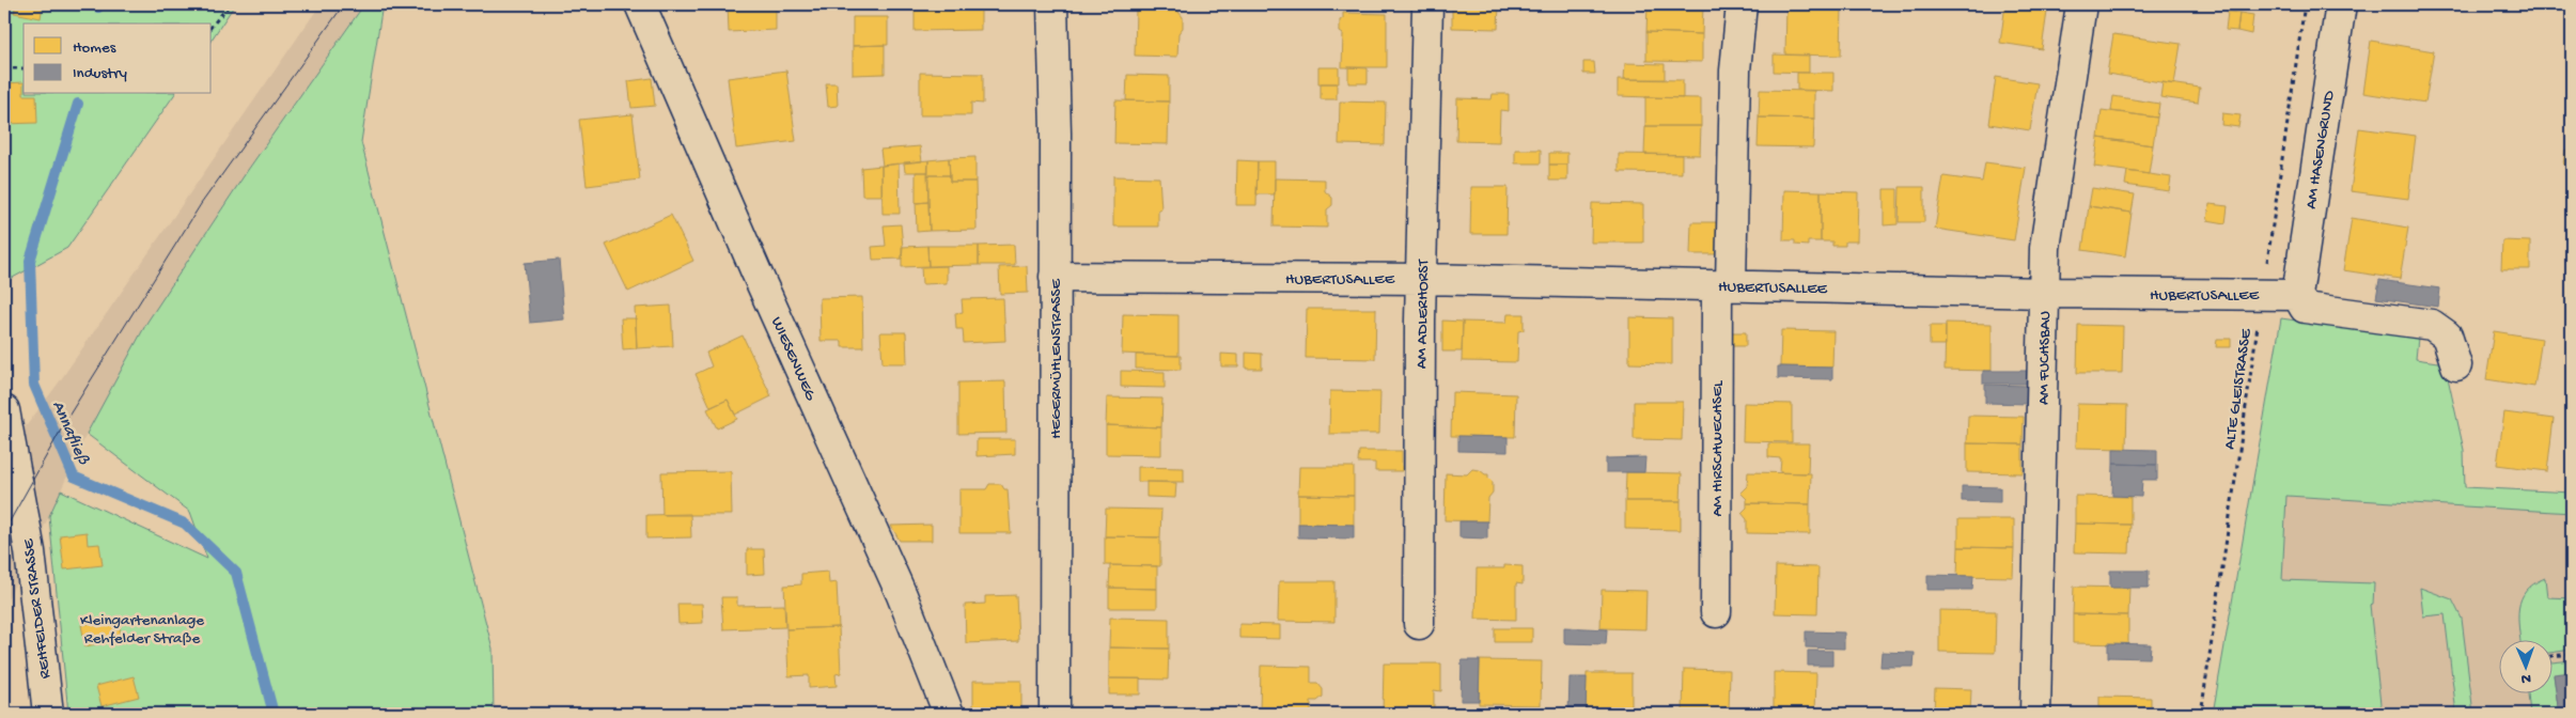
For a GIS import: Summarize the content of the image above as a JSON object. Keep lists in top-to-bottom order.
{
  "streets": {
    "street": [
      "AM HASENGRUND",
      "HUBERTUSALLEE",
      "AM ADLERHORST",
      "WIESENWEG",
      "AM FUCHSBAU",
      "HEGERMÜHLENSTRASSE",
      "AM HIRSCHWECHSEL",
      "REHFELDER STRASSE"
    ],
    "path": ["ALTE GLEISTRASSE"]
  },
  "crossings": [
    ["AM HASENGRUND", "HUBERTUSALLEE"],
    ["HUBERTUSALLEE", "AM ADLERHORST"],
    ["HUBERTUSALLEE", "AM FUCHSBAU"],
    ["HUBERTUSALLEE", "HEGERMÜHLENSTRASSE"],
    ["HUBERTUSALLEE", "ALTE GLEISTRASSE"],
    ["HUBERTUSALLEE", "AM HIRSCHWECHSEL"]
  ],
  "water": ["Annafließ"],
  "parks": ["Kleingartenanlage Rehfelder Straße"],
  "legend": ["Homes", "Industry"],
  "north": "bottom"
}
